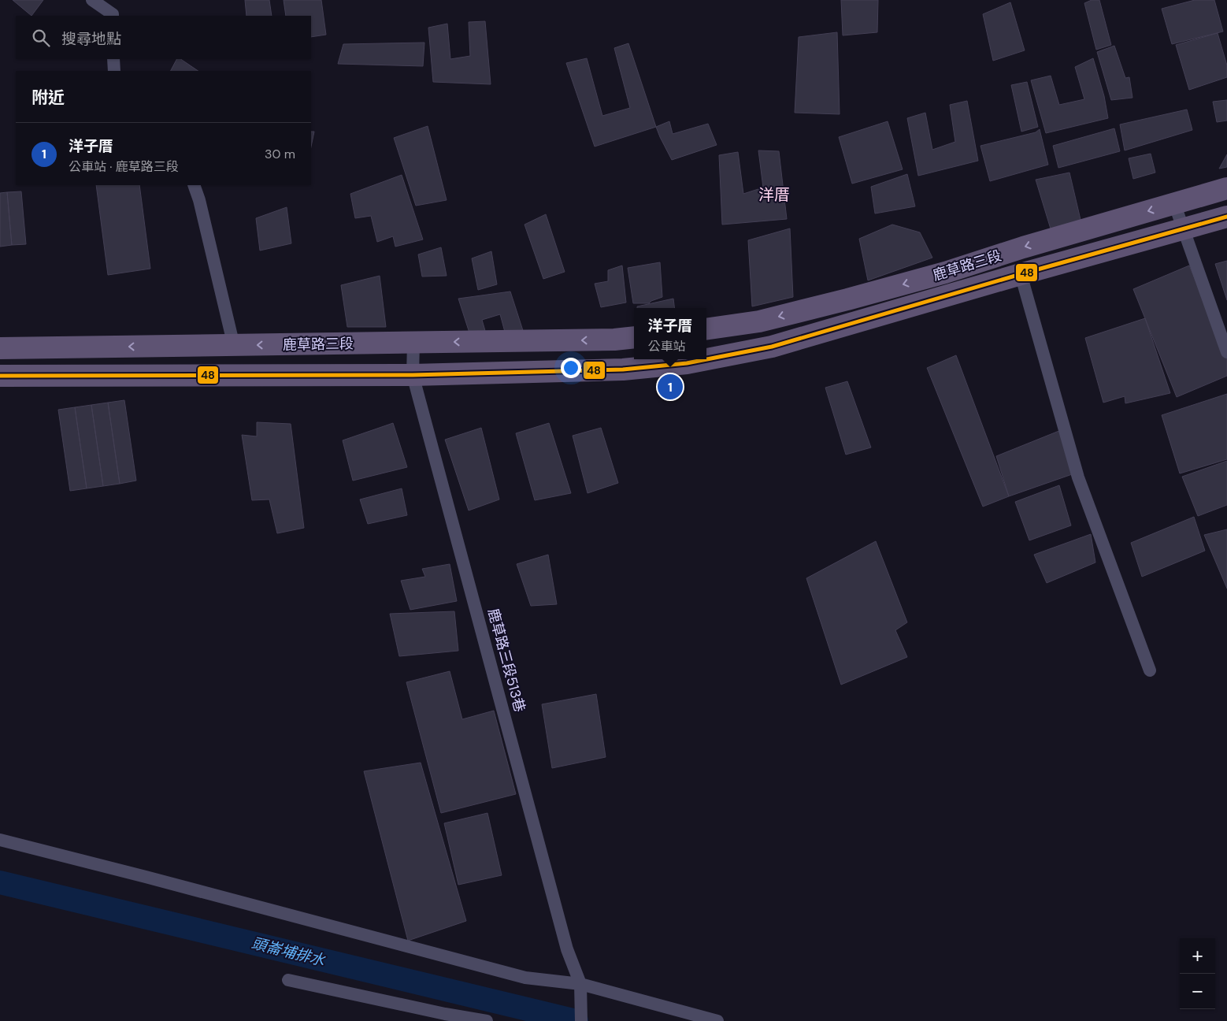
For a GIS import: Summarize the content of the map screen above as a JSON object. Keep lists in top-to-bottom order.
{
  "streets": {
    "main road": ["鹿草路三段"],
    "lane": ["鹿草路三段513巷"]
  },
  "crossings": [
    ["鹿草路三段", "鹿草路三段513巷"]
  ],
  "districts": ["洋厝"],
  "water": ["頭崙埔排水"],
  "lines": ["transit line 48"],
  "page": {
    "search": "搜尋地點",
    "heading": "附近",
    "list": [
      {
        "mark": "1",
        "name": "洋子厝",
        "note": "公車站 · 鹿草路三段",
        "value": "30 m"
      }
    ],
    "popup": ["洋子厝", "公車站"],
    "pins": "1",
    "map_buttons": ["+", "−"]
  }
}
